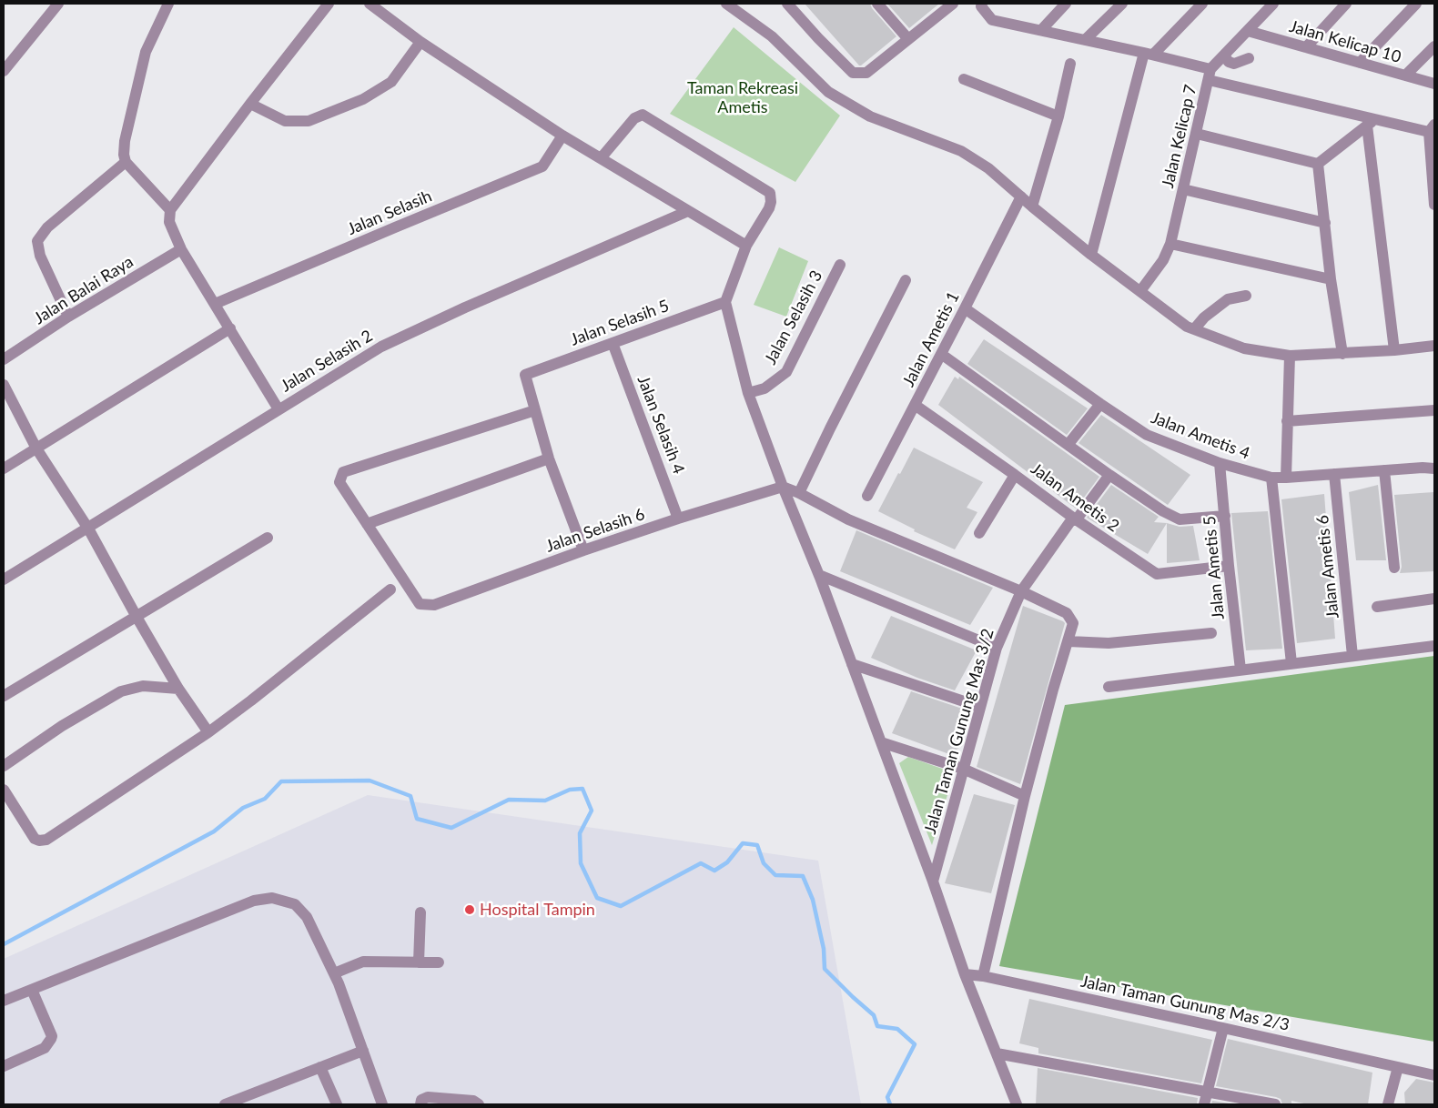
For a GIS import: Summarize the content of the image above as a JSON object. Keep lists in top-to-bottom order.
{
  "streets": {
    "street": [
      "Jalan Kelicap 10",
      "Jalan Kelicap 7",
      "Jalan Selasih",
      "Jalan Balai Raya",
      "Jalan Selasih 3",
      "Jalan Selasih 5",
      "Jalan Ametis 1",
      "Jalan Selasih 2",
      "Jalan Selasih 4",
      "Jalan Ametis 4",
      "Jalan Ametis 2",
      "Jalan Selasih 6",
      "Jalan Ametis 6",
      "Jalan Ametis 5",
      "Jalan Taman Gunung Mas 3/2",
      "Jalan Taman Gunung Mas 2/3"
    ]
  },
  "crossings": [
    ["Jalan Kelicap 10", "Jalan Kelicap 7"],
    ["Jalan Selasih 5", "Jalan Selasih 4"],
    ["Jalan Ametis 1", "Jalan Ametis 4"],
    ["Jalan Ametis 1", "Jalan Ametis 2"],
    ["Jalan Selasih 4", "Jalan Selasih 6"],
    ["Jalan Ametis 4", "Jalan Ametis 6"],
    ["Jalan Ametis 4", "Jalan Ametis 5"],
    ["Jalan Ametis 2", "Jalan Ametis 5"],
    ["Jalan Ametis 2", "Jalan Taman Gunung Mas 3/2"]
  ],
  "parks": ["Taman Rekreasi Ametis"],
  "places": ["Hospital Tampin"]
}
